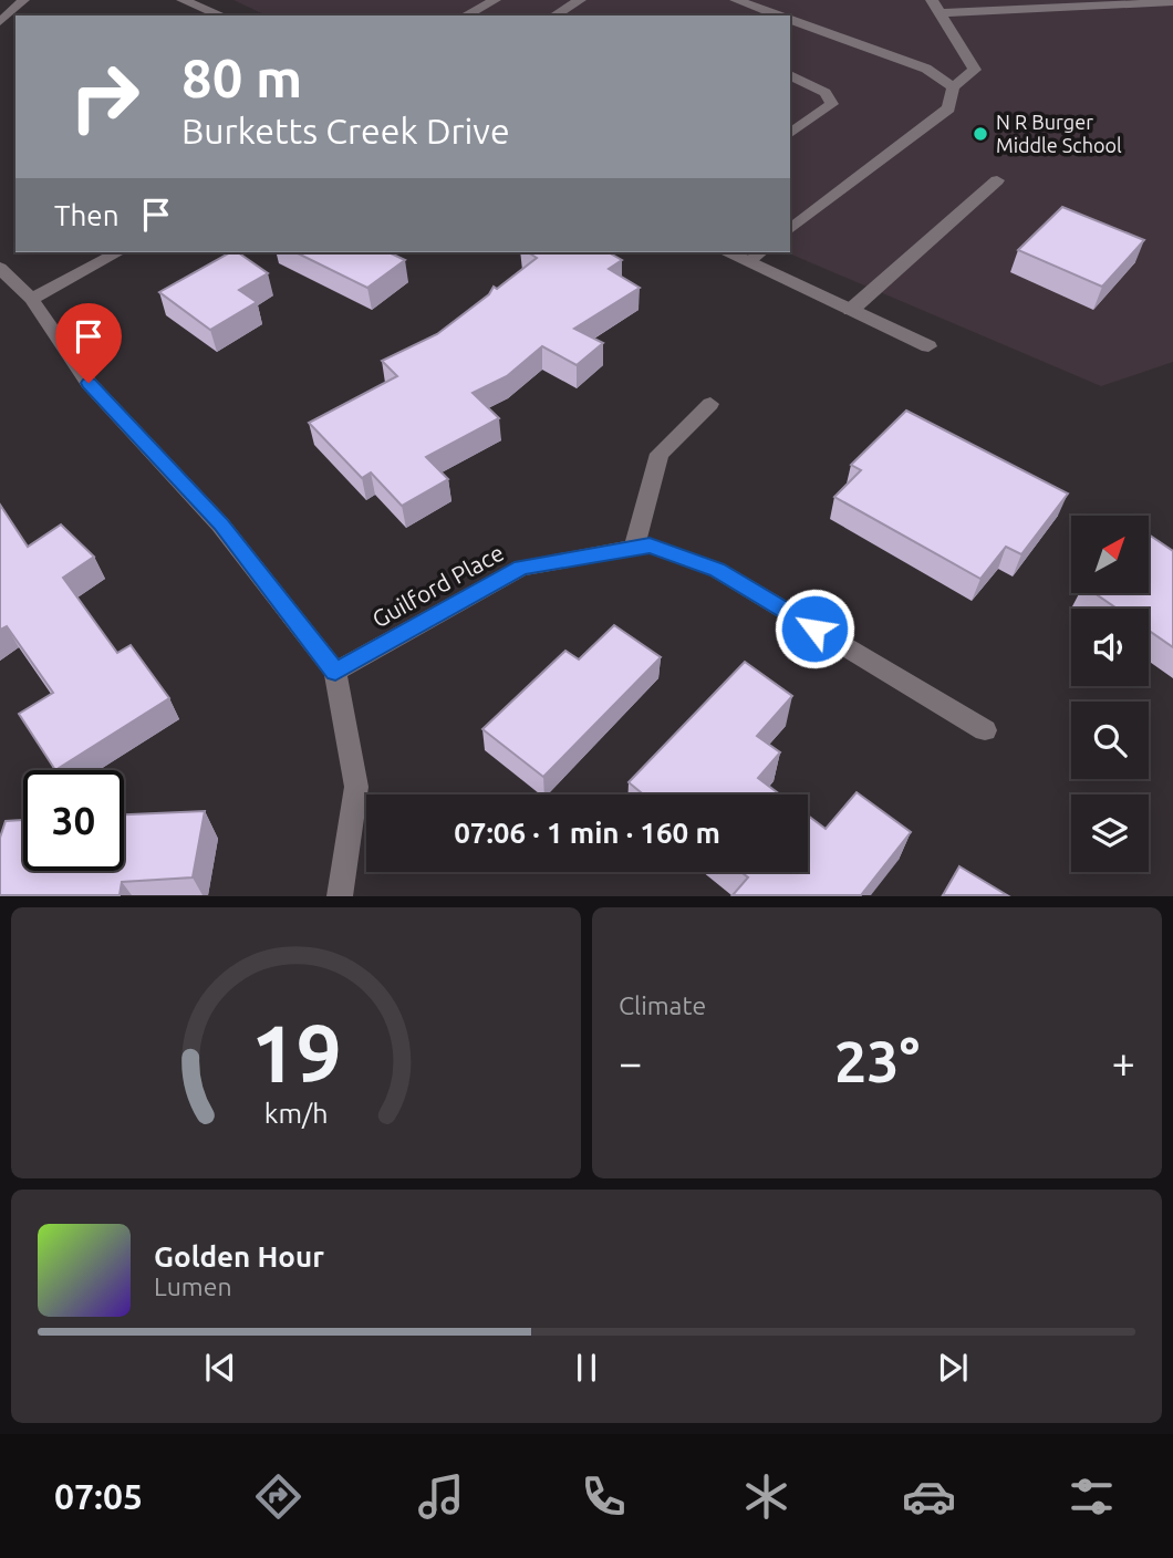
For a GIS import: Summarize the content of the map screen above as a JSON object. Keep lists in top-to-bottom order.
{
  "streets": {
    "street": ["Guilford Place"]
  },
  "places": ["N R Burger Middle School"],
  "north": "top right",
  "page": {
    "turn": ["80 m", "Burketts Creek Drive"],
    "then": "Then",
    "limit": "30",
    "trip": "07:06 · 1 min · 160 m",
    "tile": "Climate",
    "heat": ["−", "23°", "+"],
    "song": ["Golden Hour", "Lumen"],
    "tabs": "07:05",
    "gauge": ["19", "km/h"]
  }
}
